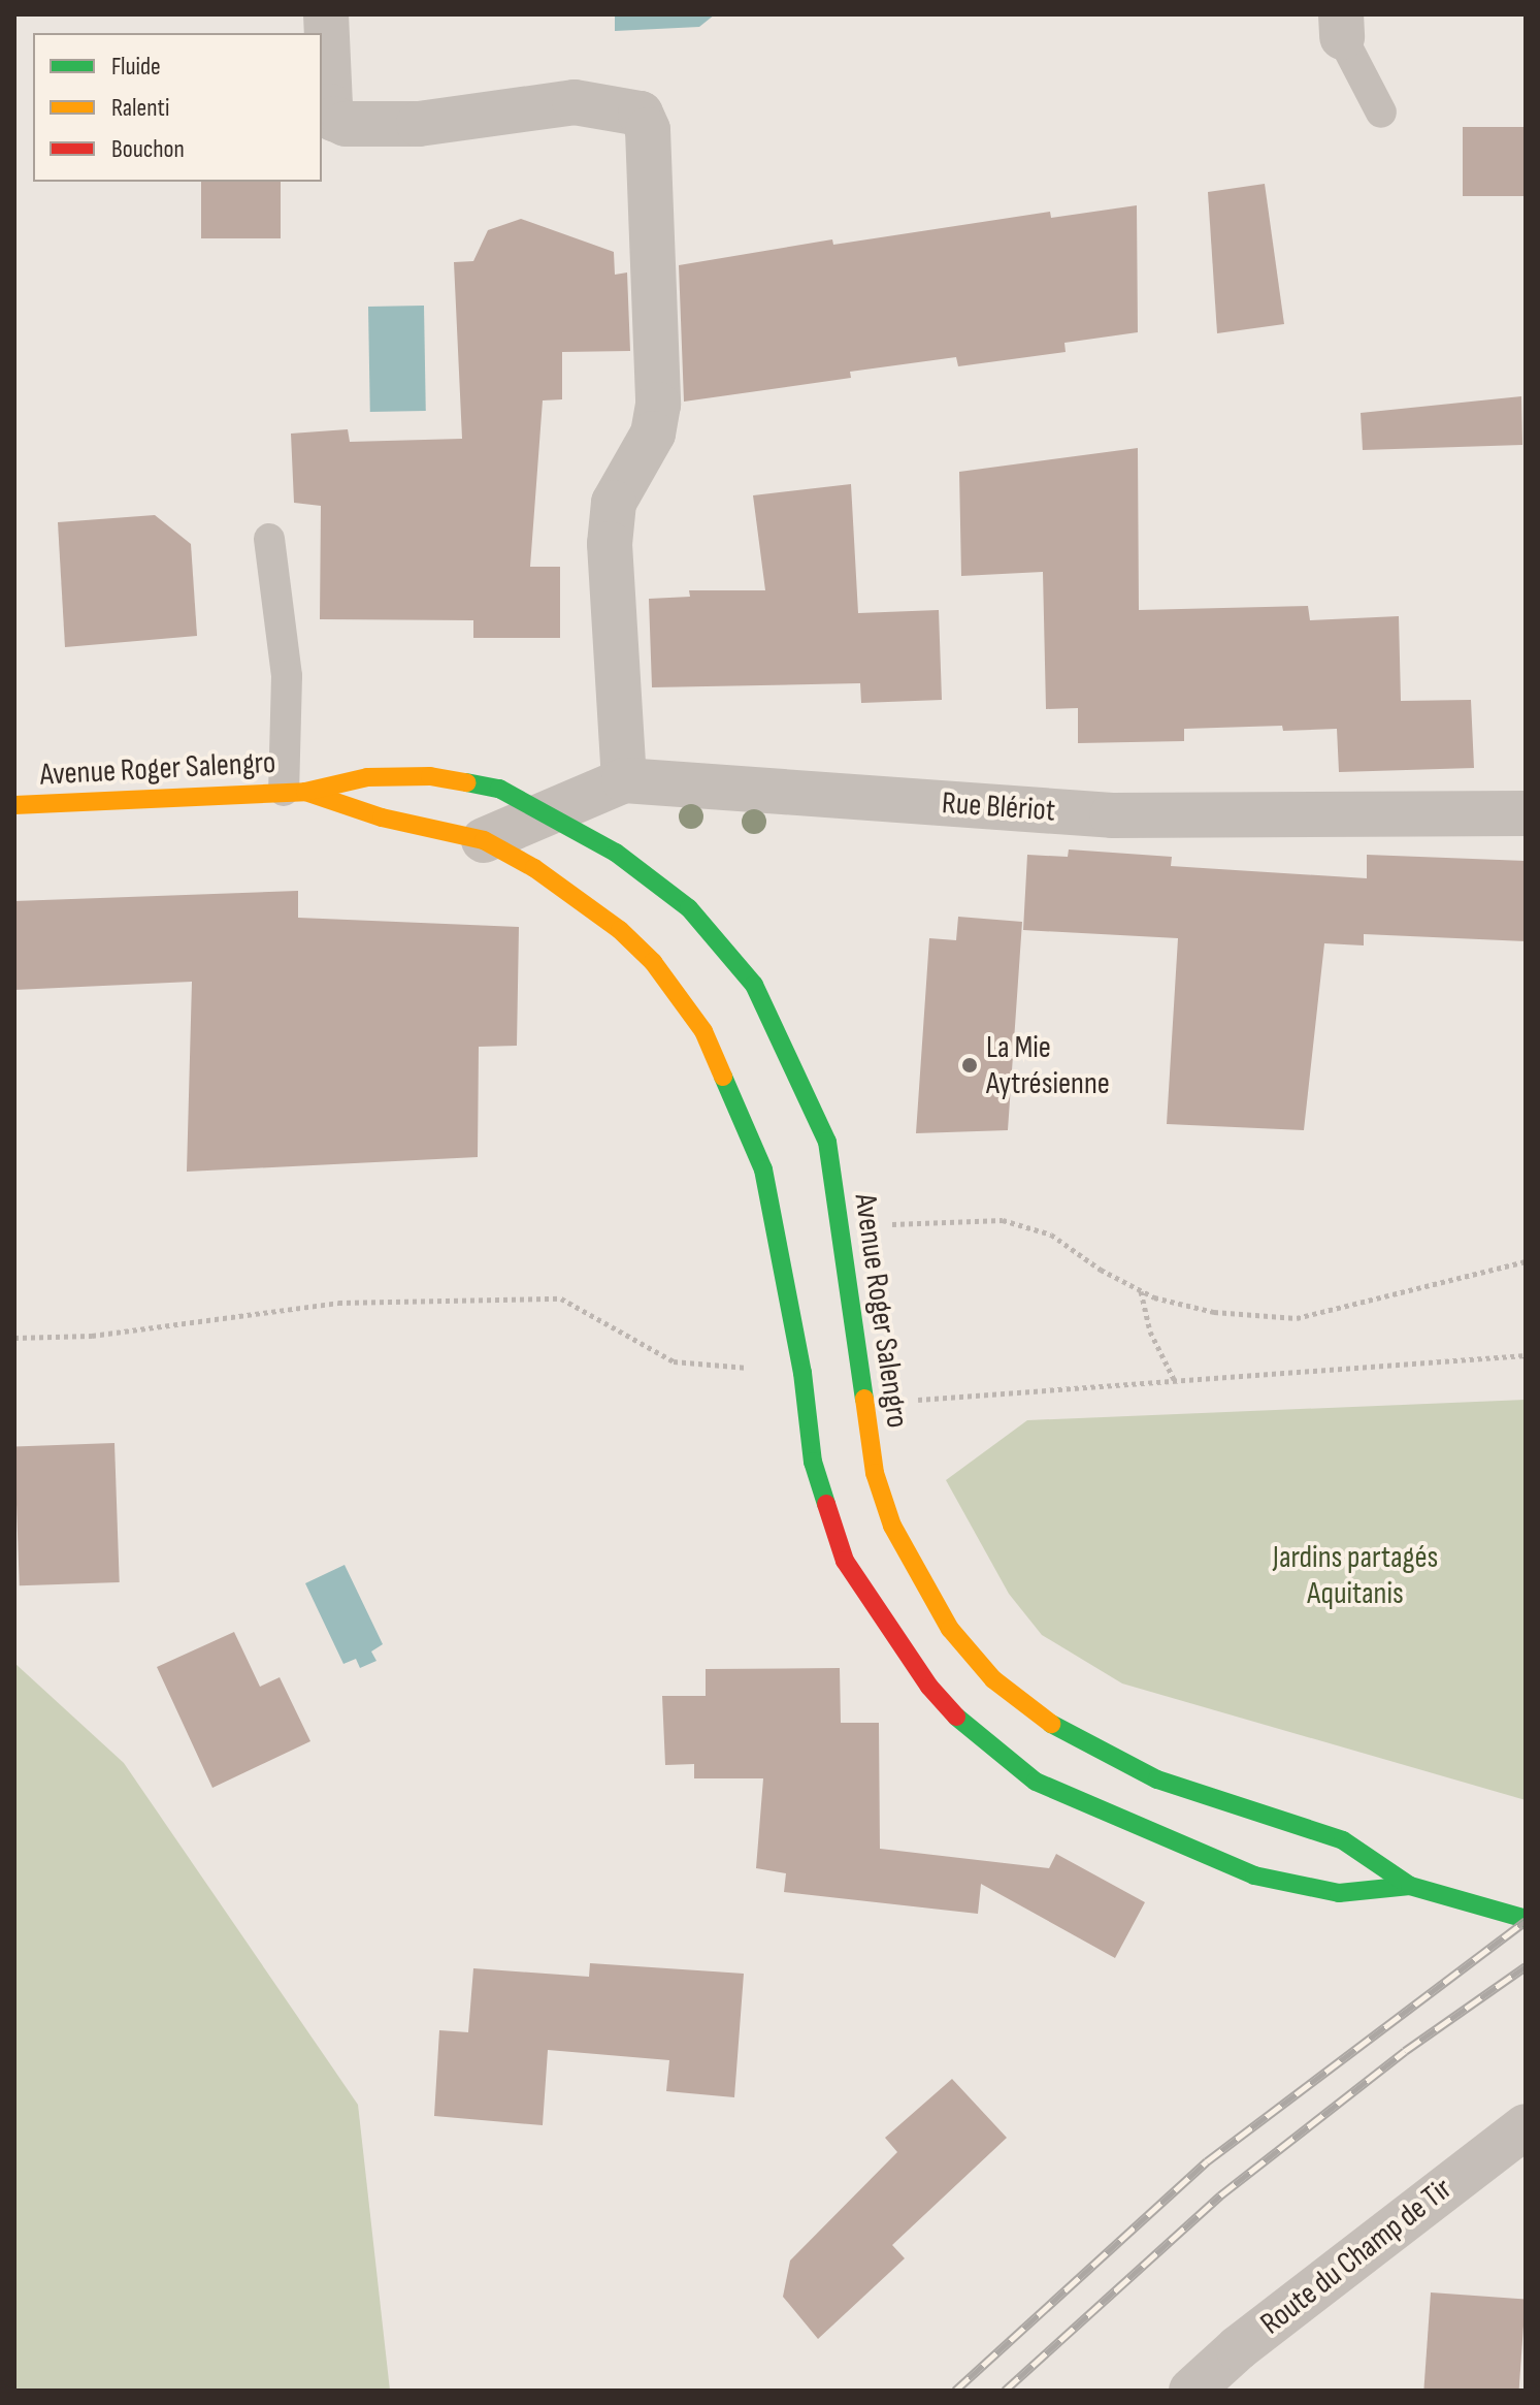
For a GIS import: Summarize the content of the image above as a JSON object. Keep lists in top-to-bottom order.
{
  "streets": {
    "main road": ["Avenue Roger Salengro"],
    "street": ["Rue Blériot", "Route du Champ de Tir"]
  },
  "crossings": [
    ["Avenue Roger Salengro", "Rue Blériot"]
  ],
  "parks": ["Jardins partagés Aquitanis"],
  "places": ["La Mie Aytrésienne"],
  "legend": ["Fluide", "Ralenti", "Bouchon"]
}
